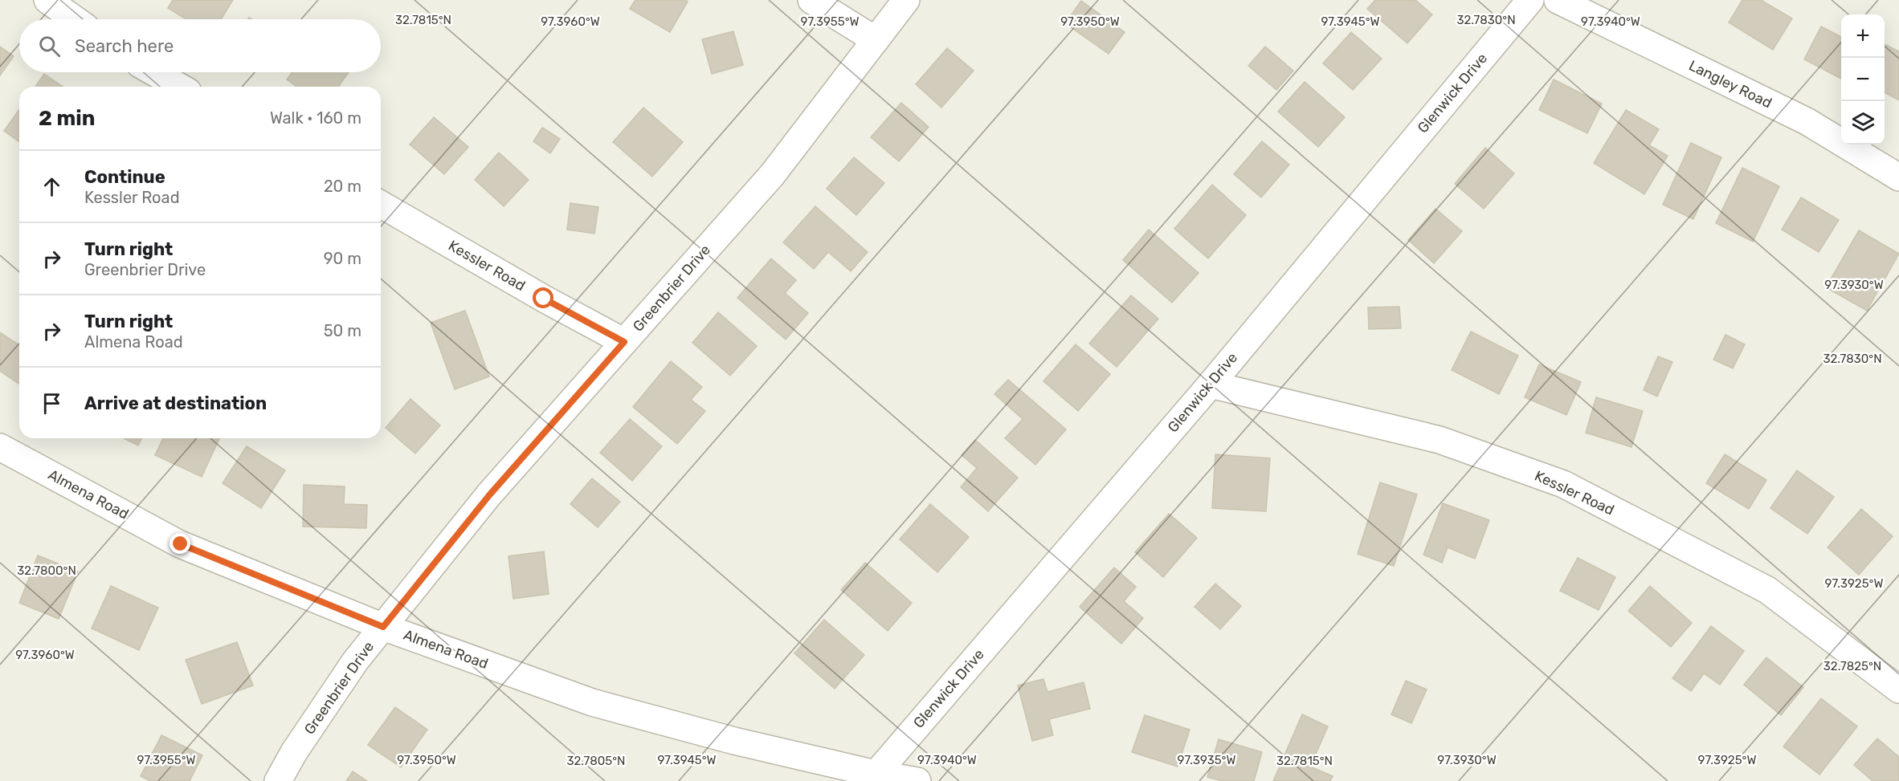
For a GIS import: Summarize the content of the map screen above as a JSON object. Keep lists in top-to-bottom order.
{
  "streets": {
    "street": [
      "Langley Road",
      "Glenwick Drive",
      "Kessler Road",
      "Greenbrier Drive",
      "Almena Road"
    ]
  },
  "crossings": [
    ["Glenwick Drive", "Kessler Road"],
    ["Glenwick Drive", "Almena Road"],
    ["Kessler Road", "Greenbrier Drive"],
    ["Greenbrier Drive", "Almena Road"]
  ],
  "page": {
    "map_buttons": ["+", "−"],
    "search": "Search here",
    "heading": ["2 min", "Walk · 160 m"],
    "list": [
      ["Continue", "Kessler Road", "20 m"],
      ["Turn right", "Greenbrier Drive", "90 m"],
      ["Turn right", "Almena Road", "50 m"],
      "Arrive at destination"
    ]
  },
  "coordinates": [
    "32.7815°N",
    "32.7830°N",
    "97.3960°W",
    "97.3955°W",
    "97.3950°W",
    "97.3945°W",
    "97.3940°W",
    "97.3930°W",
    "32.7800°N",
    "97.3925°W",
    "32.7825°N",
    "97.3935°W",
    "32.7805°N"
  ]
}
